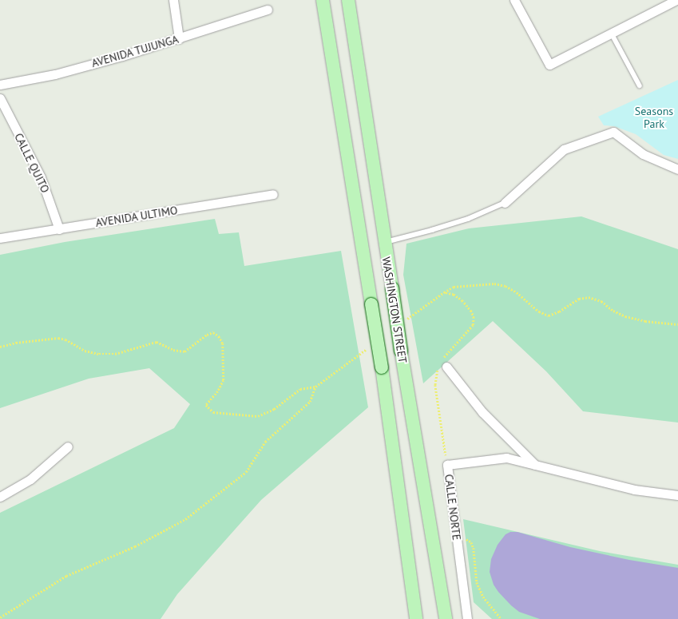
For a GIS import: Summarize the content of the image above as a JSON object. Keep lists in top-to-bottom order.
{
  "streets": {
    "main road": ["WASHINGTON STREET"],
    "street": [
      "AVENIDA TUJUNGA",
      "CALLE QUITO",
      "AVENIDA ULTIMO",
      "CALLE NORTE"
    ]
  },
  "crossings": [
    ["CALLE QUITO", "AVENIDA ULTIMO"]
  ],
  "parks": ["Seasons Park"]
}
